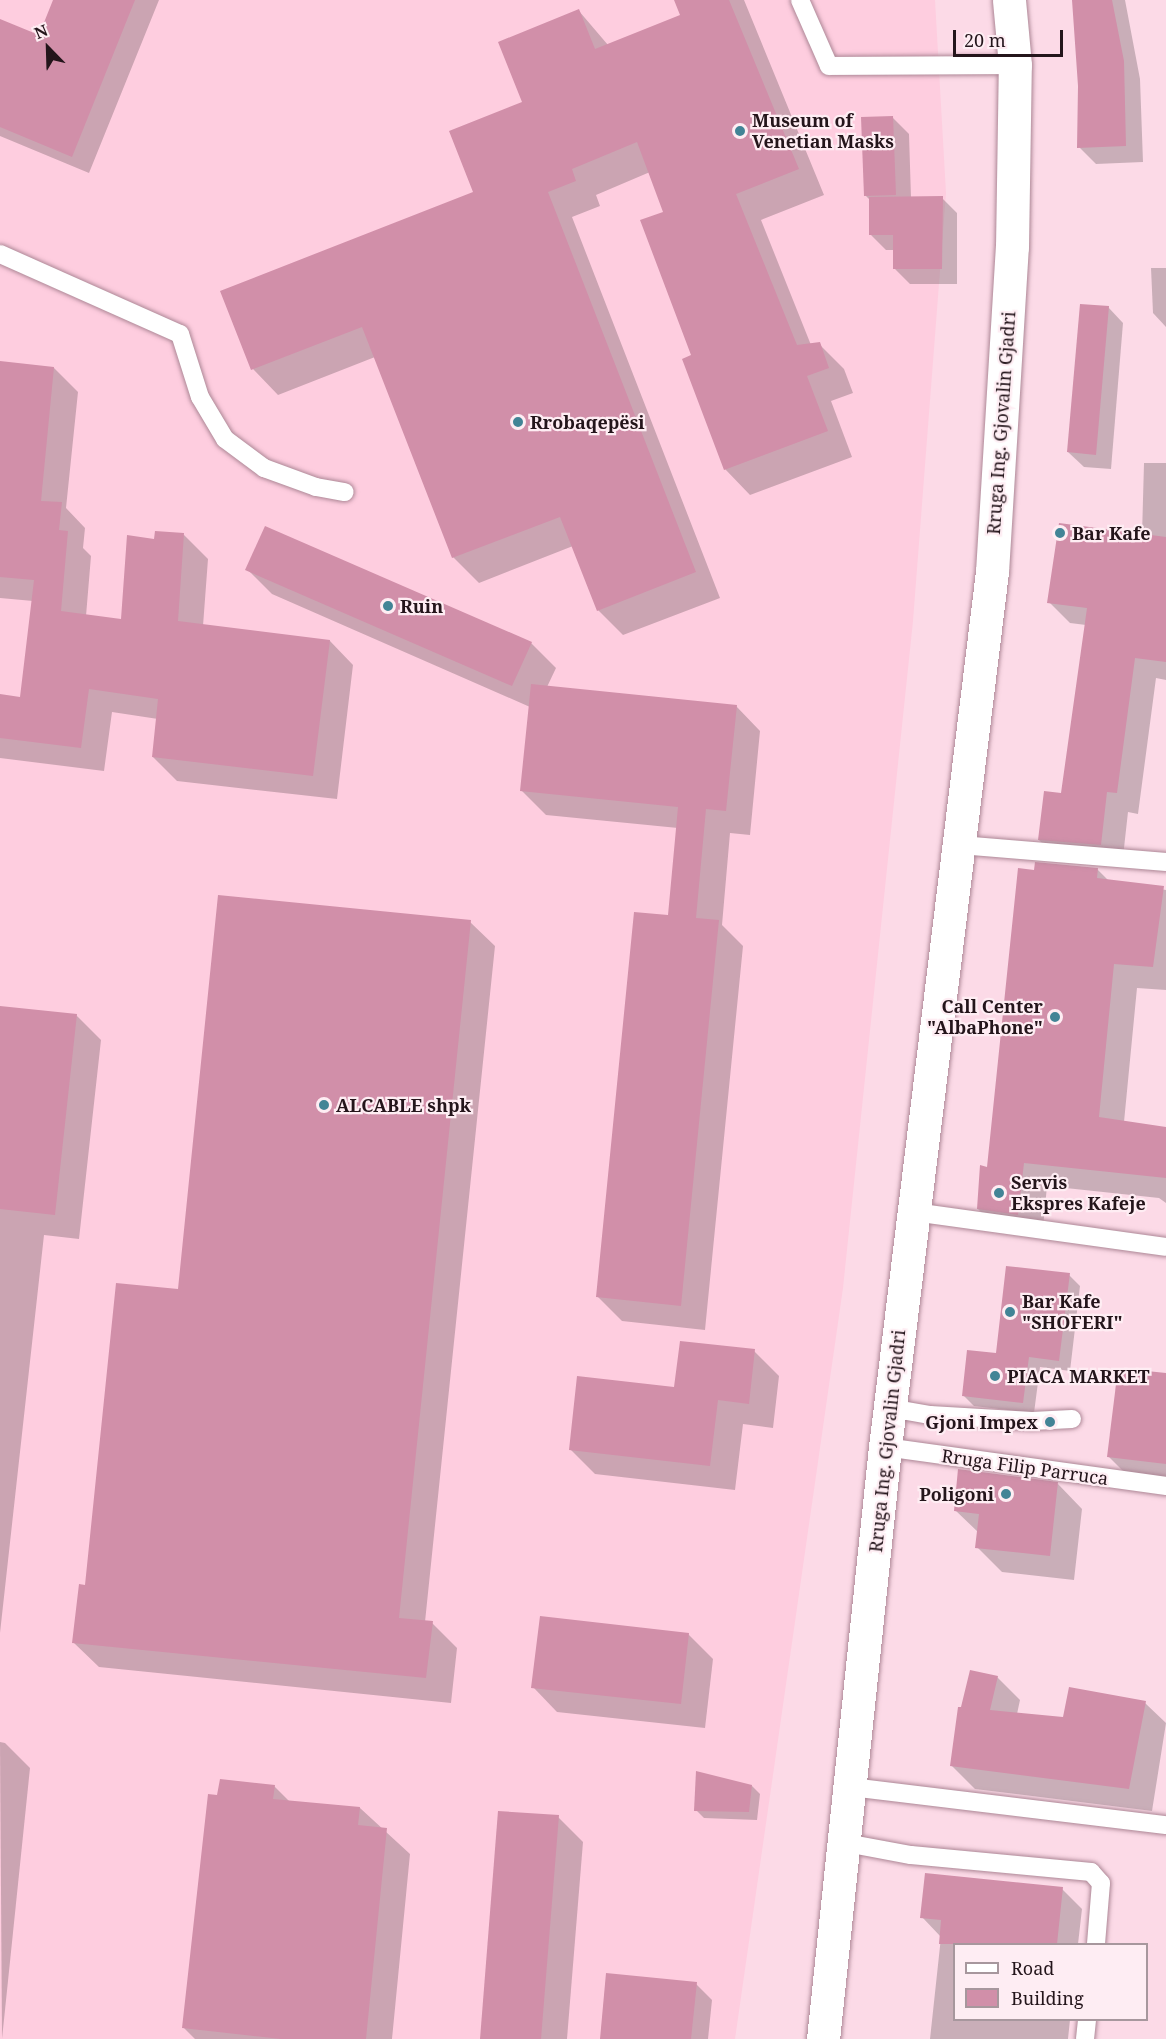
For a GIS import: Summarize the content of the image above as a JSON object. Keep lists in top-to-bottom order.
{
  "streets": {
    "main road": ["Rruga Ing. Gjovalin Gjadri"],
    "lane": ["Rruga Filip Parruca"]
  },
  "crossings": [
    ["Rruga Ing. Gjovalin Gjadri", "Rruga Filip Parruca"]
  ],
  "places": [
    "Museum of Venetian Masks",
    "Rrobaqepësi",
    "Bar Kafe",
    "Ruin",
    "Call Center \"AlbaPhone\"",
    "ALCABLE shpk",
    "Servis Ekspres Kafeje",
    "Bar Kafe \"SHOFERI\"",
    "PIACA MARKET",
    "Gjoni Impex",
    "Poligoni"
  ],
  "legend": ["Road", "Building"],
  "scale_bar": "20 m",
  "north": "top left"
}
